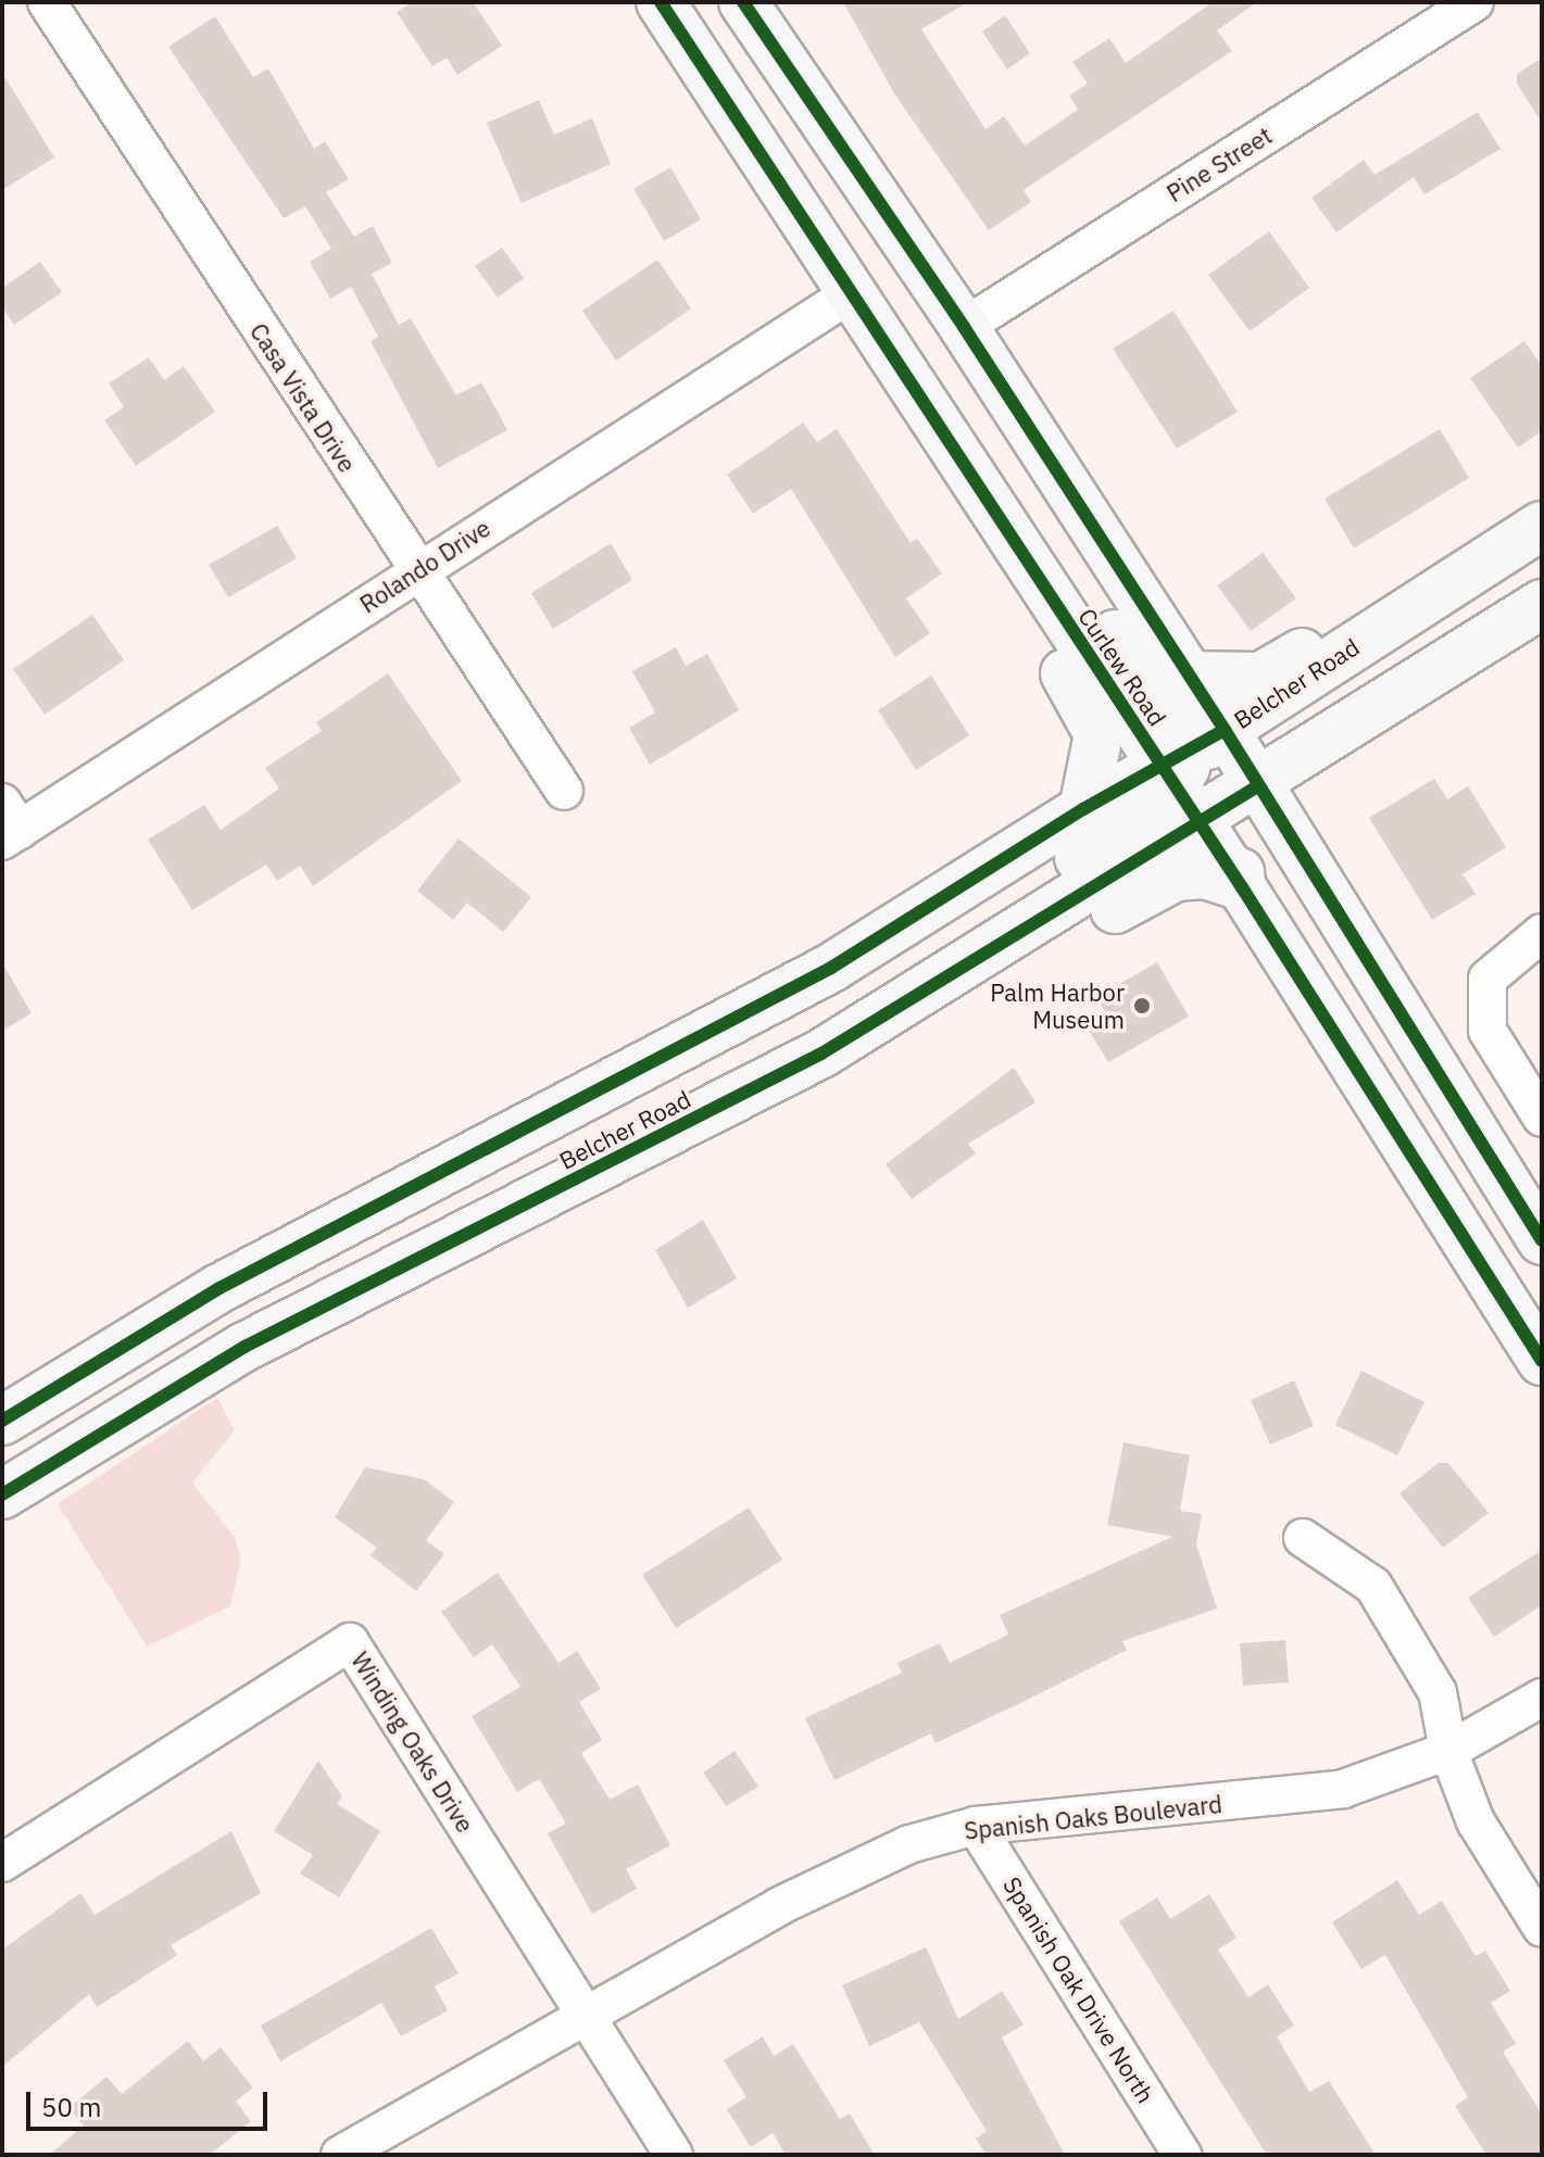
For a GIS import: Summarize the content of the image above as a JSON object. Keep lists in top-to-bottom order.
{
  "streets": {
    "main road": ["Curlew Road", "Belcher Road"],
    "street": [
      "Pine Street",
      "Casa Vista Drive",
      "Rolando Drive",
      "Winding Oaks Drive",
      "Spanish Oaks Boulevard",
      "Spanish Oak Drive North"
    ]
  },
  "crossings": [
    ["Pine Street", "Curlew Road"],
    ["Casa Vista Drive", "Rolando Drive"],
    ["Rolando Drive", "Curlew Road"],
    ["Curlew Road", "Belcher Road"],
    ["Winding Oaks Drive", "Spanish Oaks Boulevard"],
    ["Spanish Oaks Boulevard", "Spanish Oak Drive North"]
  ],
  "places": ["Palm Harbor Museum"],
  "scale_bar": "50 m"
}
